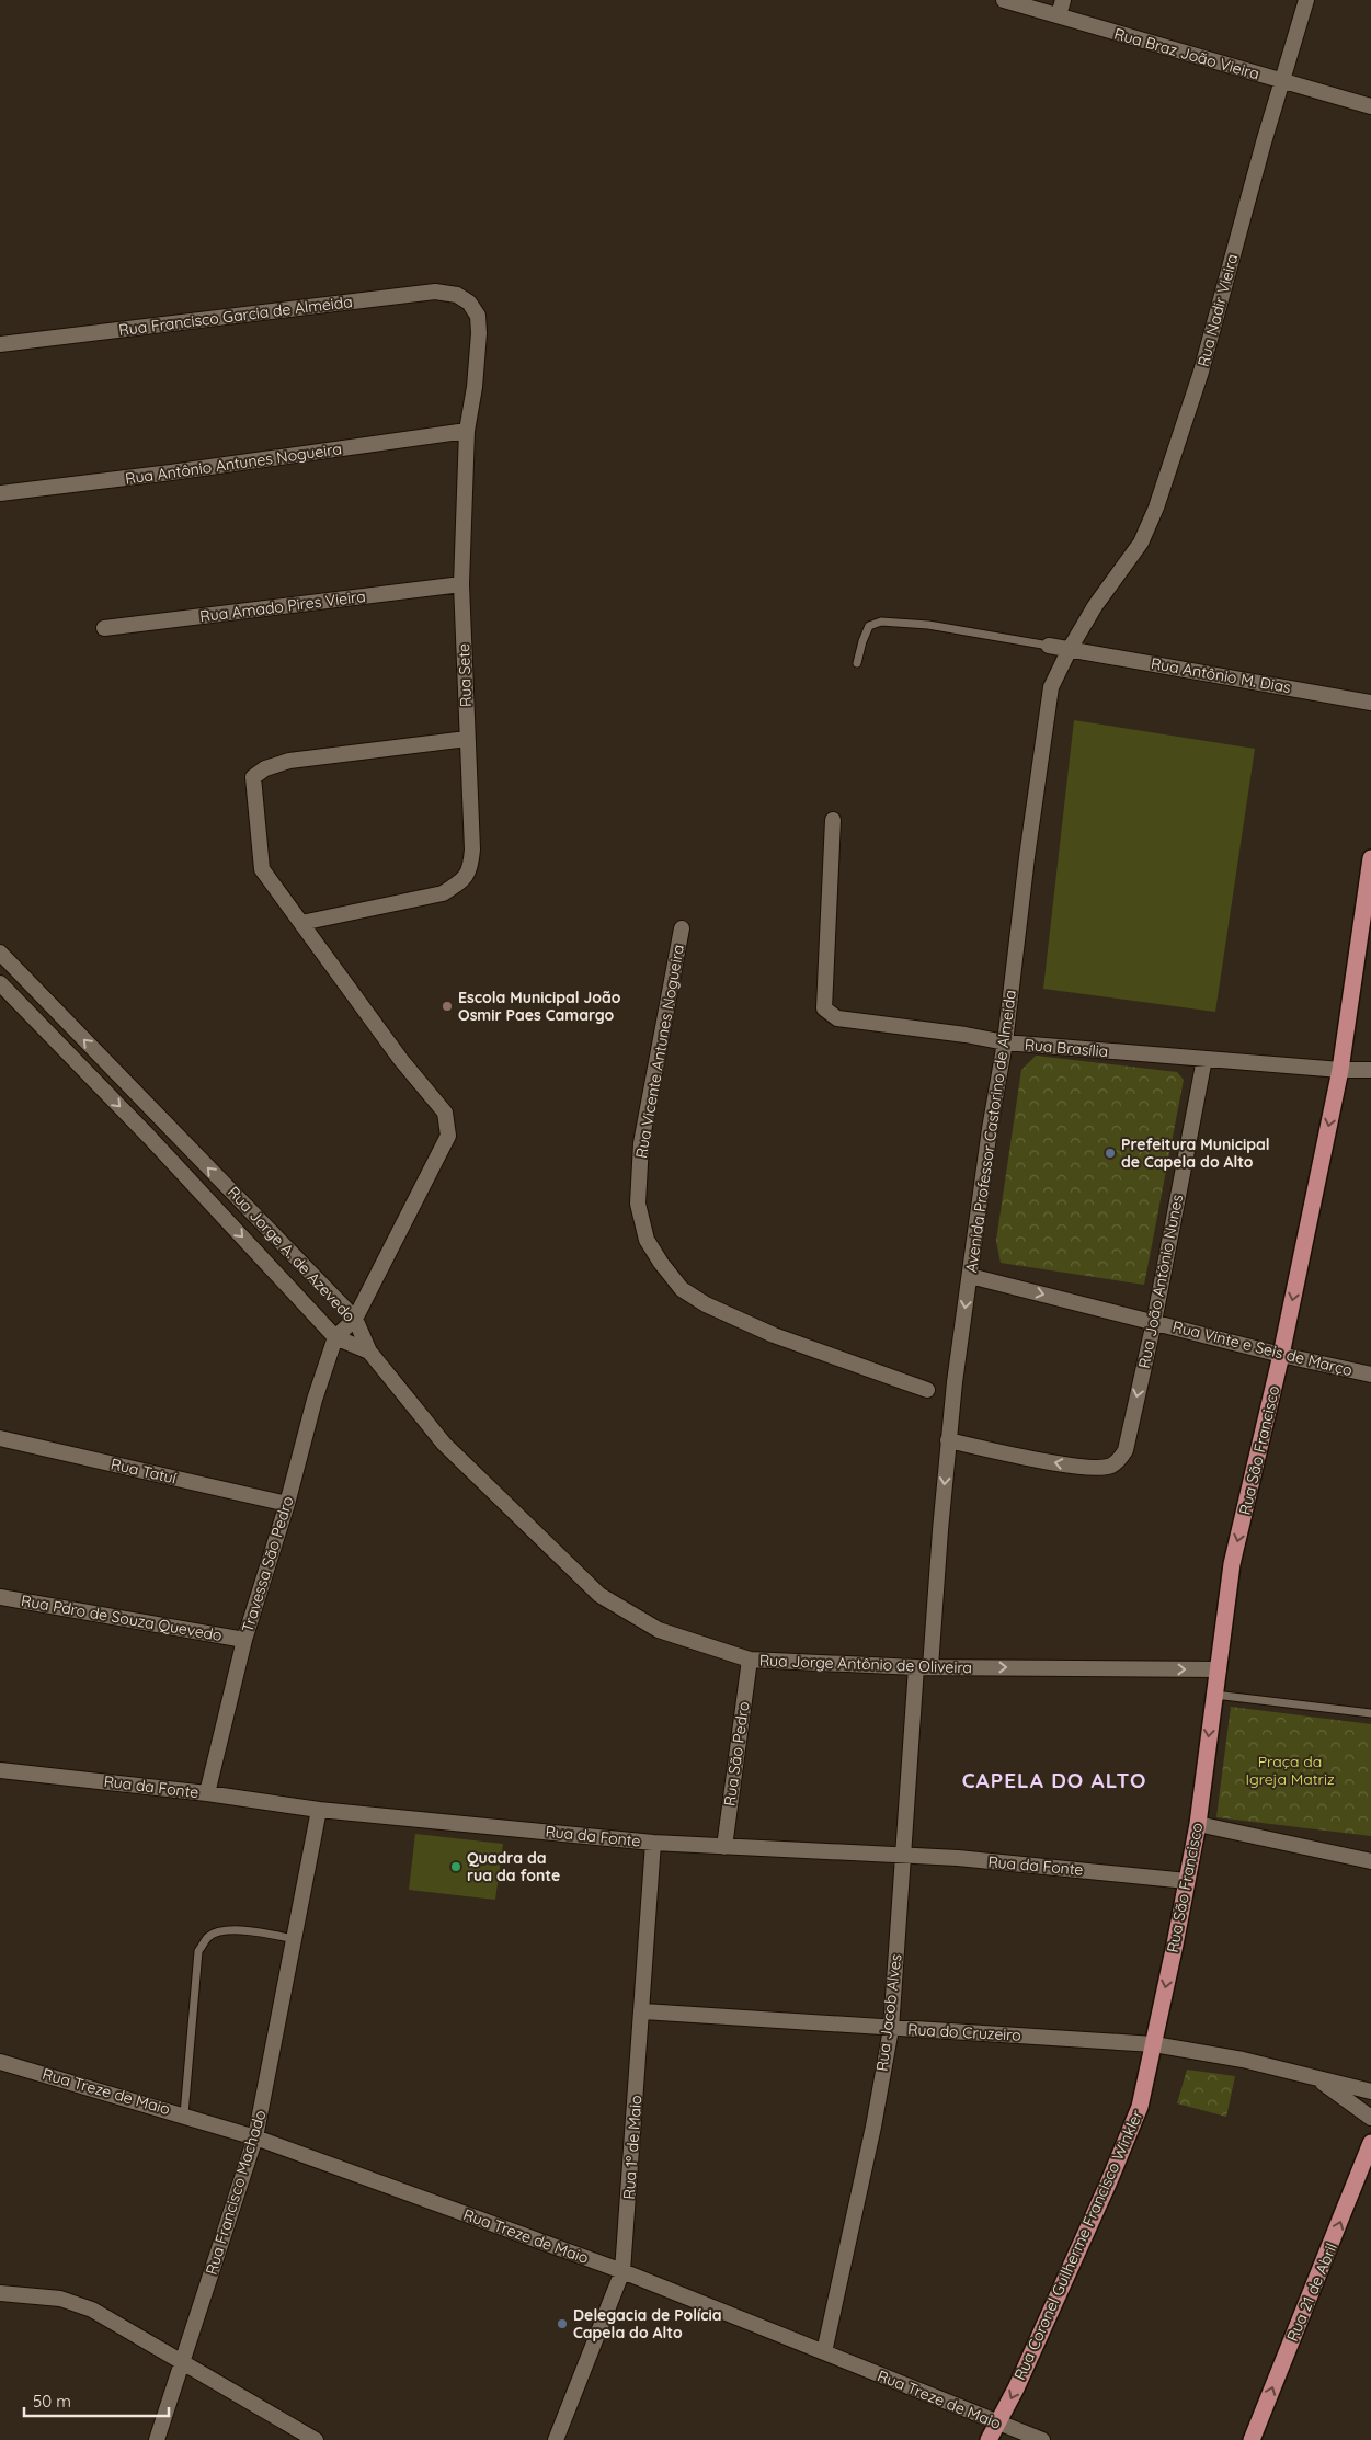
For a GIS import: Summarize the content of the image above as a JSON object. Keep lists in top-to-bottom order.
{
  "streets": {
    "main road": ["Rua São Francisco", "Rua Coronel Guilherme Francisco Winkler", "Rua 21 de Abril"],
    "street": [
      "Rua Braz João Vieira",
      "Rua Nadir Vieira",
      "Rua Francisco Garcia de Almeida",
      "Rua Antônio Antunes Nogueira",
      "Rua Amado Pires Vieira",
      "Rua Sete",
      "Rua Antônio M. Dias",
      "Rua Brasília",
      "Rua Vicente Antunes Nogueira",
      "Avenida Professor Castorino de Almeida",
      "Rua Jorge A. de Azevedo",
      "Rua João Antônio Nunes",
      "Rua Vinte e Seis de Março",
      "Rua Tatuí",
      "Travessa São Pedro",
      "Rua Pdro de Souza Quevedo",
      "Rua Jorge Antônio de Oliveira",
      "Rua São Pedro",
      "Rua da Fonte",
      "Rua Jacob Alves",
      "Rua do Cruzeiro",
      "Rua Treze de Maio",
      "Rua 1º de Maio",
      "Rua Francisco Machado"
    ]
  },
  "crossings": [
    ["Rua Braz João Vieira", "Rua Nadir Vieira"],
    ["Rua Nadir Vieira", "Avenida Professor Castorino de Almeida"],
    ["Rua Francisco Garcia de Almeida", "Rua Sete"],
    ["Rua Antônio Antunes Nogueira", "Rua Sete"],
    ["Rua Amado Pires Vieira", "Rua Sete"],
    ["Rua Antônio M. Dias", "Avenida Professor Castorino de Almeida"],
    ["Rua Brasília", "Avenida Professor Castorino de Almeida"],
    ["Rua Brasília", "Rua João Antônio Nunes"],
    ["Rua Brasília", "Rua São Francisco"],
    ["Avenida Professor Castorino de Almeida", "Rua João Antônio Nunes"],
    ["Avenida Professor Castorino de Almeida", "Rua Jorge Antônio de Oliveira"],
    ["Avenida Professor Castorino de Almeida", "Rua Jacob Alves"],
    ["Rua Jorge A. de Azevedo", "Travessa São Pedro"],
    ["Rua Jorge A. de Azevedo", "Rua Jorge Antônio de Oliveira"],
    ["Rua João Antônio Nunes", "Rua Vinte e Seis de Março"],
    ["Rua Vinte e Seis de Março", "Rua São Francisco"],
    ["Rua São Francisco", "Rua Jorge Antônio de Oliveira"],
    ["Rua São Francisco", "Rua da Fonte"],
    ["Rua São Francisco", "Rua do Cruzeiro"],
    ["Rua São Francisco", "Rua Coronel Guilherme Francisco Winkler"],
    ["Rua Tatuí", "Travessa São Pedro"],
    ["Travessa São Pedro", "Rua Pdro de Souza Quevedo"],
    ["Travessa São Pedro", "Rua da Fonte"],
    ["Rua Jorge Antônio de Oliveira", "Rua São Pedro"],
    ["Rua Jorge Antônio de Oliveira", "Rua Jacob Alves"],
    ["Rua São Pedro", "Rua da Fonte"],
    ["Rua da Fonte", "Rua Jacob Alves"],
    ["Rua da Fonte", "Rua 1º de Maio"],
    ["Rua da Fonte", "Rua Francisco Machado"],
    ["Rua Jacob Alves", "Rua do Cruzeiro"],
    ["Rua Jacob Alves", "Rua Treze de Maio"],
    ["Rua do Cruzeiro", "Rua 1º de Maio"],
    ["Rua do Cruzeiro", "Rua Coronel Guilherme Francisco Winkler"],
    ["Rua Treze de Maio", "Rua 1º de Maio"],
    ["Rua Treze de Maio", "Rua Francisco Machado"],
    ["Rua Treze de Maio", "Rua Coronel Guilherme Francisco Winkler"]
  ],
  "one_way": [
    "Avenida Professor Castorino de Almeida",
    "Rua São Francisco",
    "Rua Coronel Guilherme Francisco Winkler",
    "Rua 21 de Abril"
  ],
  "districts": ["CAPELA DO ALTO"],
  "parks": ["Praça da Igreja Matriz"],
  "places": [
    "Escola Municipal João Osmir Paes Camargo",
    "Prefeitura Municipal de Capela do Alto",
    "Quadra da rua da fonte",
    "Delegacia de Polícia Capela do Alto"
  ],
  "scale_bar": "50 m"
}
